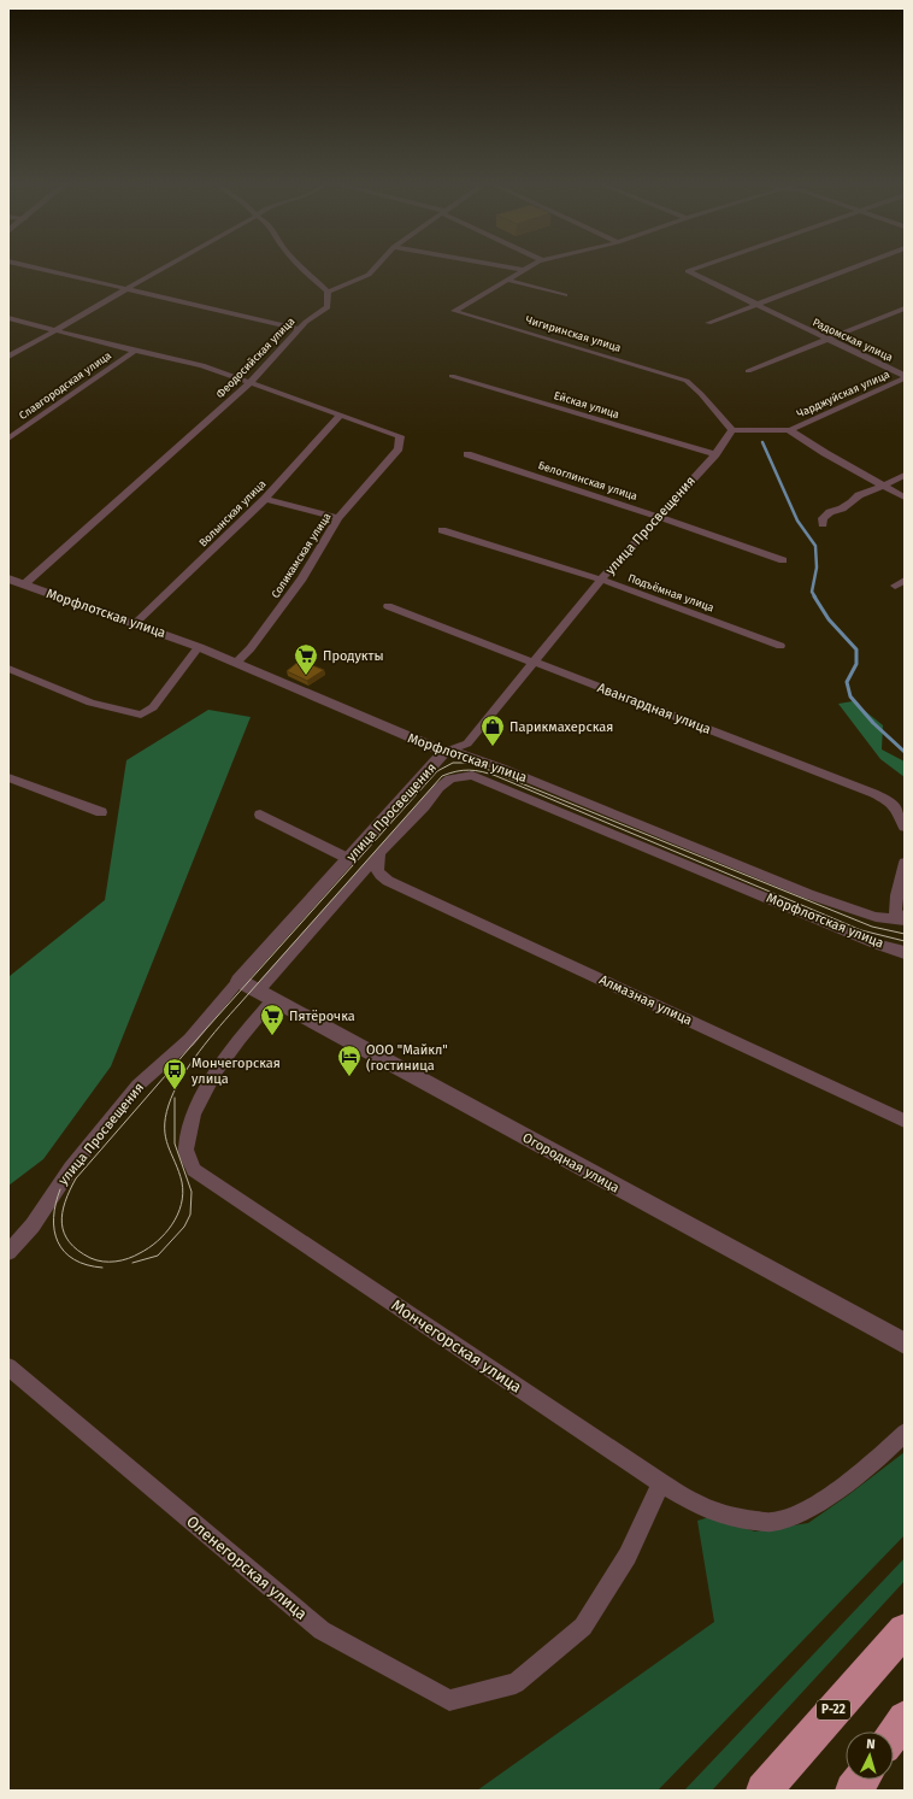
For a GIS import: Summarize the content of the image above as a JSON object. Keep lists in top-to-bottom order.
{
  "streets": {
    "highway": ["Р-22"],
    "street": [
      "Чигиринская улица",
      "Радомская улица",
      "Феодосийская улица",
      "Славгородская улица",
      "Чарджуйская улица",
      "Ейская улица",
      "Белоглинская улица",
      "Волынская улица",
      "улица Просвещения",
      "Соликамская улица",
      "Подъёмная улица",
      "Морфлотская улица",
      "Авангардная улица",
      "Алмазная улица",
      "Огородная улица",
      "Мончегорская улица",
      "Оленегорская улица"
    ]
  },
  "crossings": [
    ["Чигиринская улица", "Чарджуйская улица"],
    ["Чигиринская улица", "улица Просвещения"],
    ["Радомская улица", "Чарджуйская улица"],
    ["Феодосийская улица", "Морфлотская улица"],
    ["Чарджуйская улица", "улица Просвещения"],
    ["Ейская улица", "улица Просвещения"],
    ["Белоглинская улица", "улица Просвещения"],
    ["Волынская улица", "Соликамская улица"],
    ["Волынская улица", "Морфлотская улица"],
    ["улица Просвещения", "Подъёмная улица"],
    ["улица Просвещения", "Морфлотская улица"],
    ["улица Просвещения", "Авангардная улица"],
    ["улица Просвещения", "Огородная улица"],
    ["улица Просвещения", "Мончегорская улица"],
    ["Соликамская улица", "Морфлотская улица"],
    ["Огородная улица", "Мончегорская улица"],
    ["Мончегорская улица", "Оленегорская улица"]
  ],
  "places": {
    "supermarket": ["Продукты", "Пятёрочка"],
    "shop": ["Парикмахерская"],
    "hotel": ["ООО \"Майкл\" (гостиница"],
    "bus stop": ["Мончегорская улица"]
  },
  "north": "top"
}
